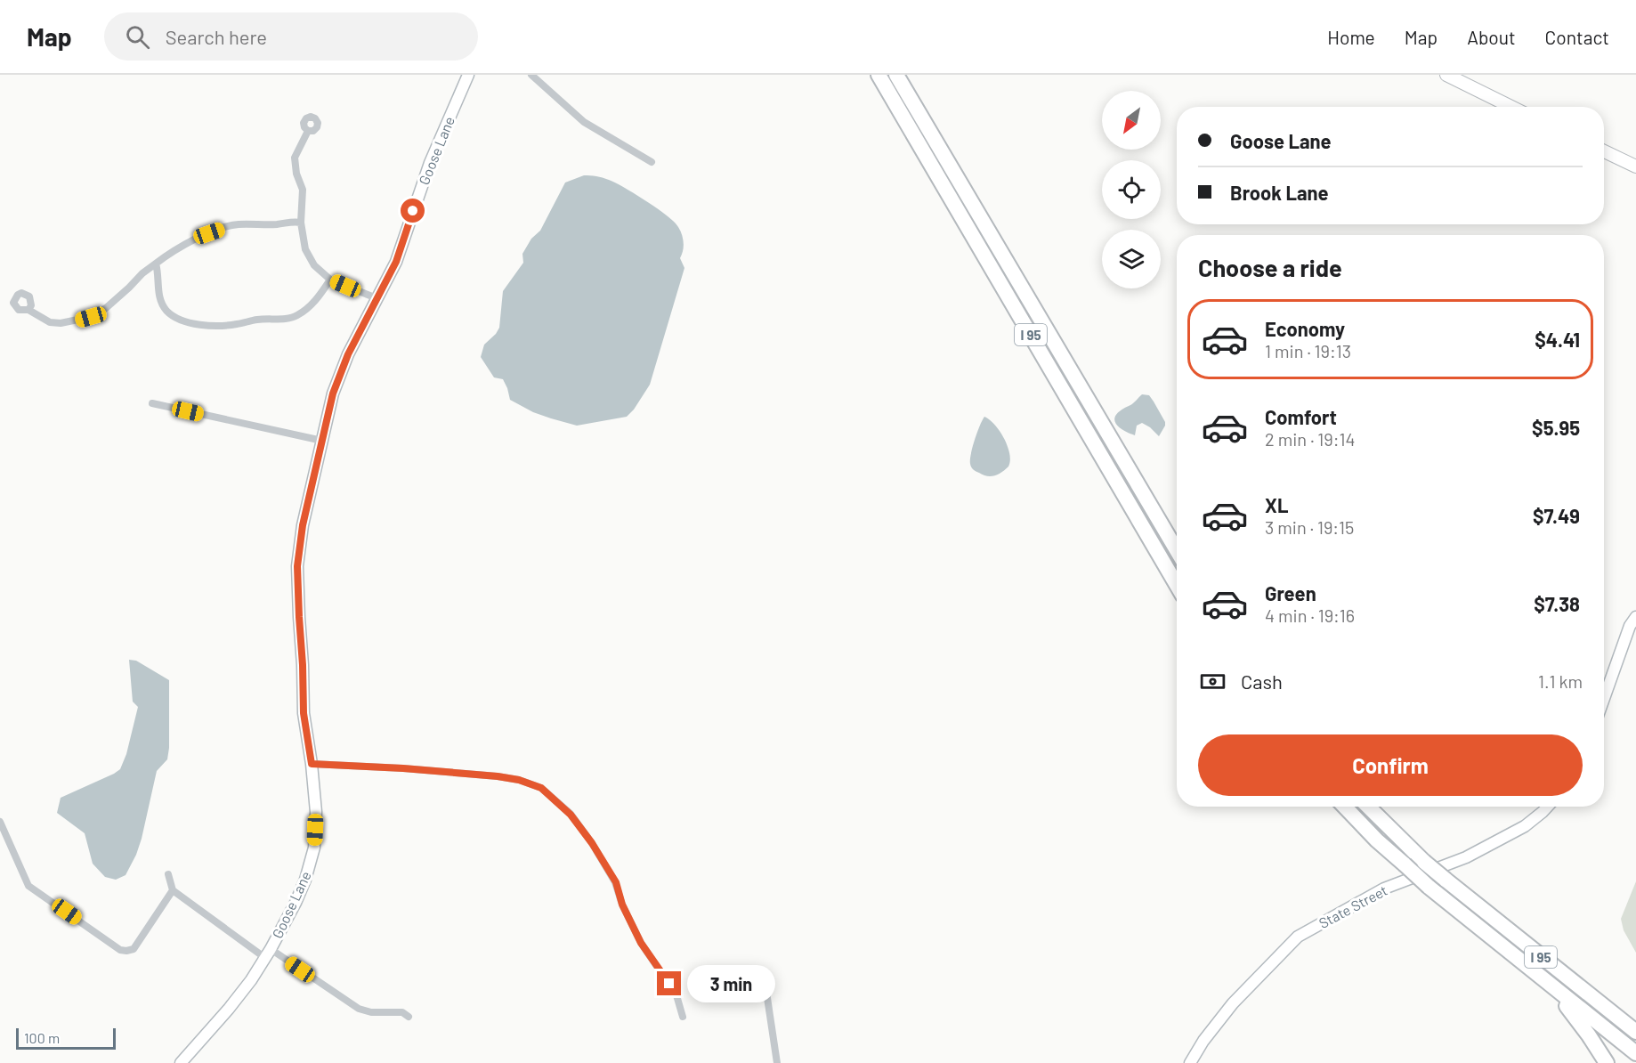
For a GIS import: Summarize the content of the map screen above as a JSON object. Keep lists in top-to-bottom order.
{
  "streets": {
    "highway": ["I 95"],
    "street": ["Goose Lane", "State Street"]
  },
  "scale_bar": "100 m",
  "north": "bottom left",
  "page": {
    "header": "Map",
    "search": "Search here",
    "nav": [
      "Home",
      "Map",
      "About",
      "Contact"
    ],
    "banner": ["Goose Lane", "Brook Lane"],
    "heading": "Choose a ride",
    "list": [
      {
        "name": "Economy",
        "note": "1 min · 19:13",
        "value": "$4.41"
      },
      {
        "name": "Comfort",
        "note": "2 min · 19:14",
        "value": "$5.95"
      },
      {
        "name": "XL",
        "note": "3 min · 19:15",
        "value": "$7.49"
      },
      {
        "name": "Green",
        "note": "4 min · 19:16",
        "value": "$7.38"
      }
    ],
    "pay": ["Cash", "1.1 km"],
    "buttons": "Confirm",
    "bubble": "3 min",
    "scale": "100 m"
  }
}
